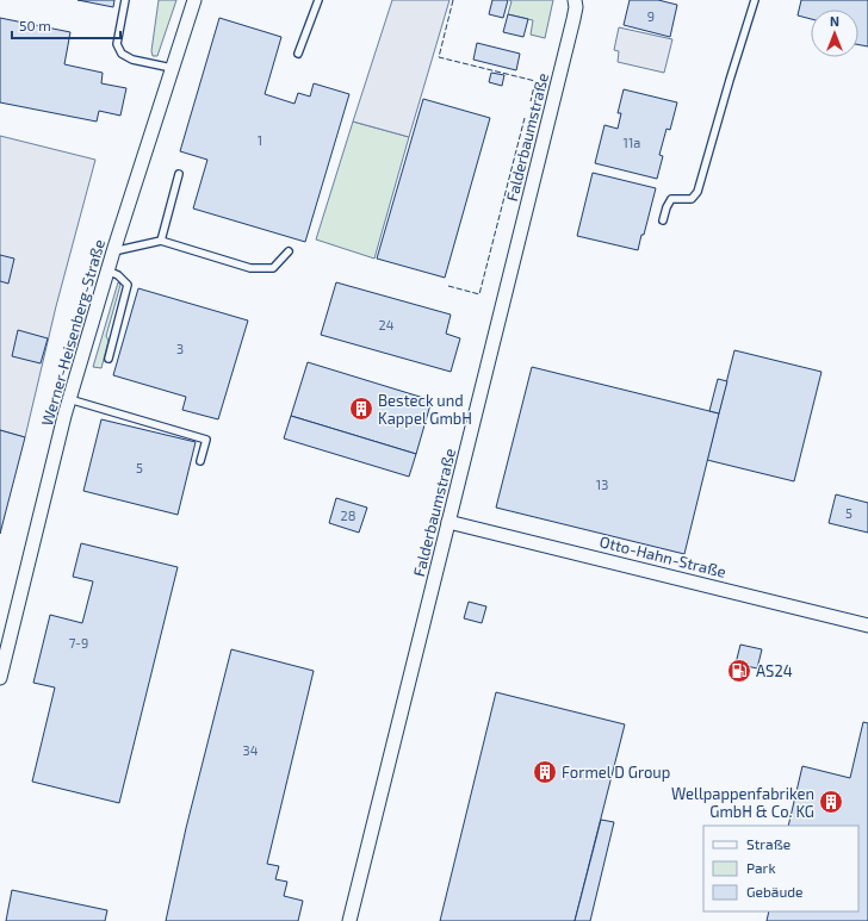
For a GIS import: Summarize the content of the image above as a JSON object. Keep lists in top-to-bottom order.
{
  "streets": {
    "street": ["Falderbaumstraße", "Werner-Heisenberg-Straße", "Otto-Hahn-Straße"]
  },
  "crossings": [
    ["Falderbaumstraße", "Otto-Hahn-Straße"]
  ],
  "places": {
    "building": ["Besteck und Kappel GmbH", "Formel D Group", "Wellpappenfabriken GmbH & Co. KG"],
    "fuel station": ["AS24"]
  },
  "house_numbers": [
    "9",
    "1",
    "11a",
    "24",
    "3",
    "5",
    "13",
    "5",
    "28",
    "7-9",
    "34"
  ],
  "legend": ["Straße", "Park", "Gebäude"],
  "scale_bar": "50 m",
  "north": "top"
}
